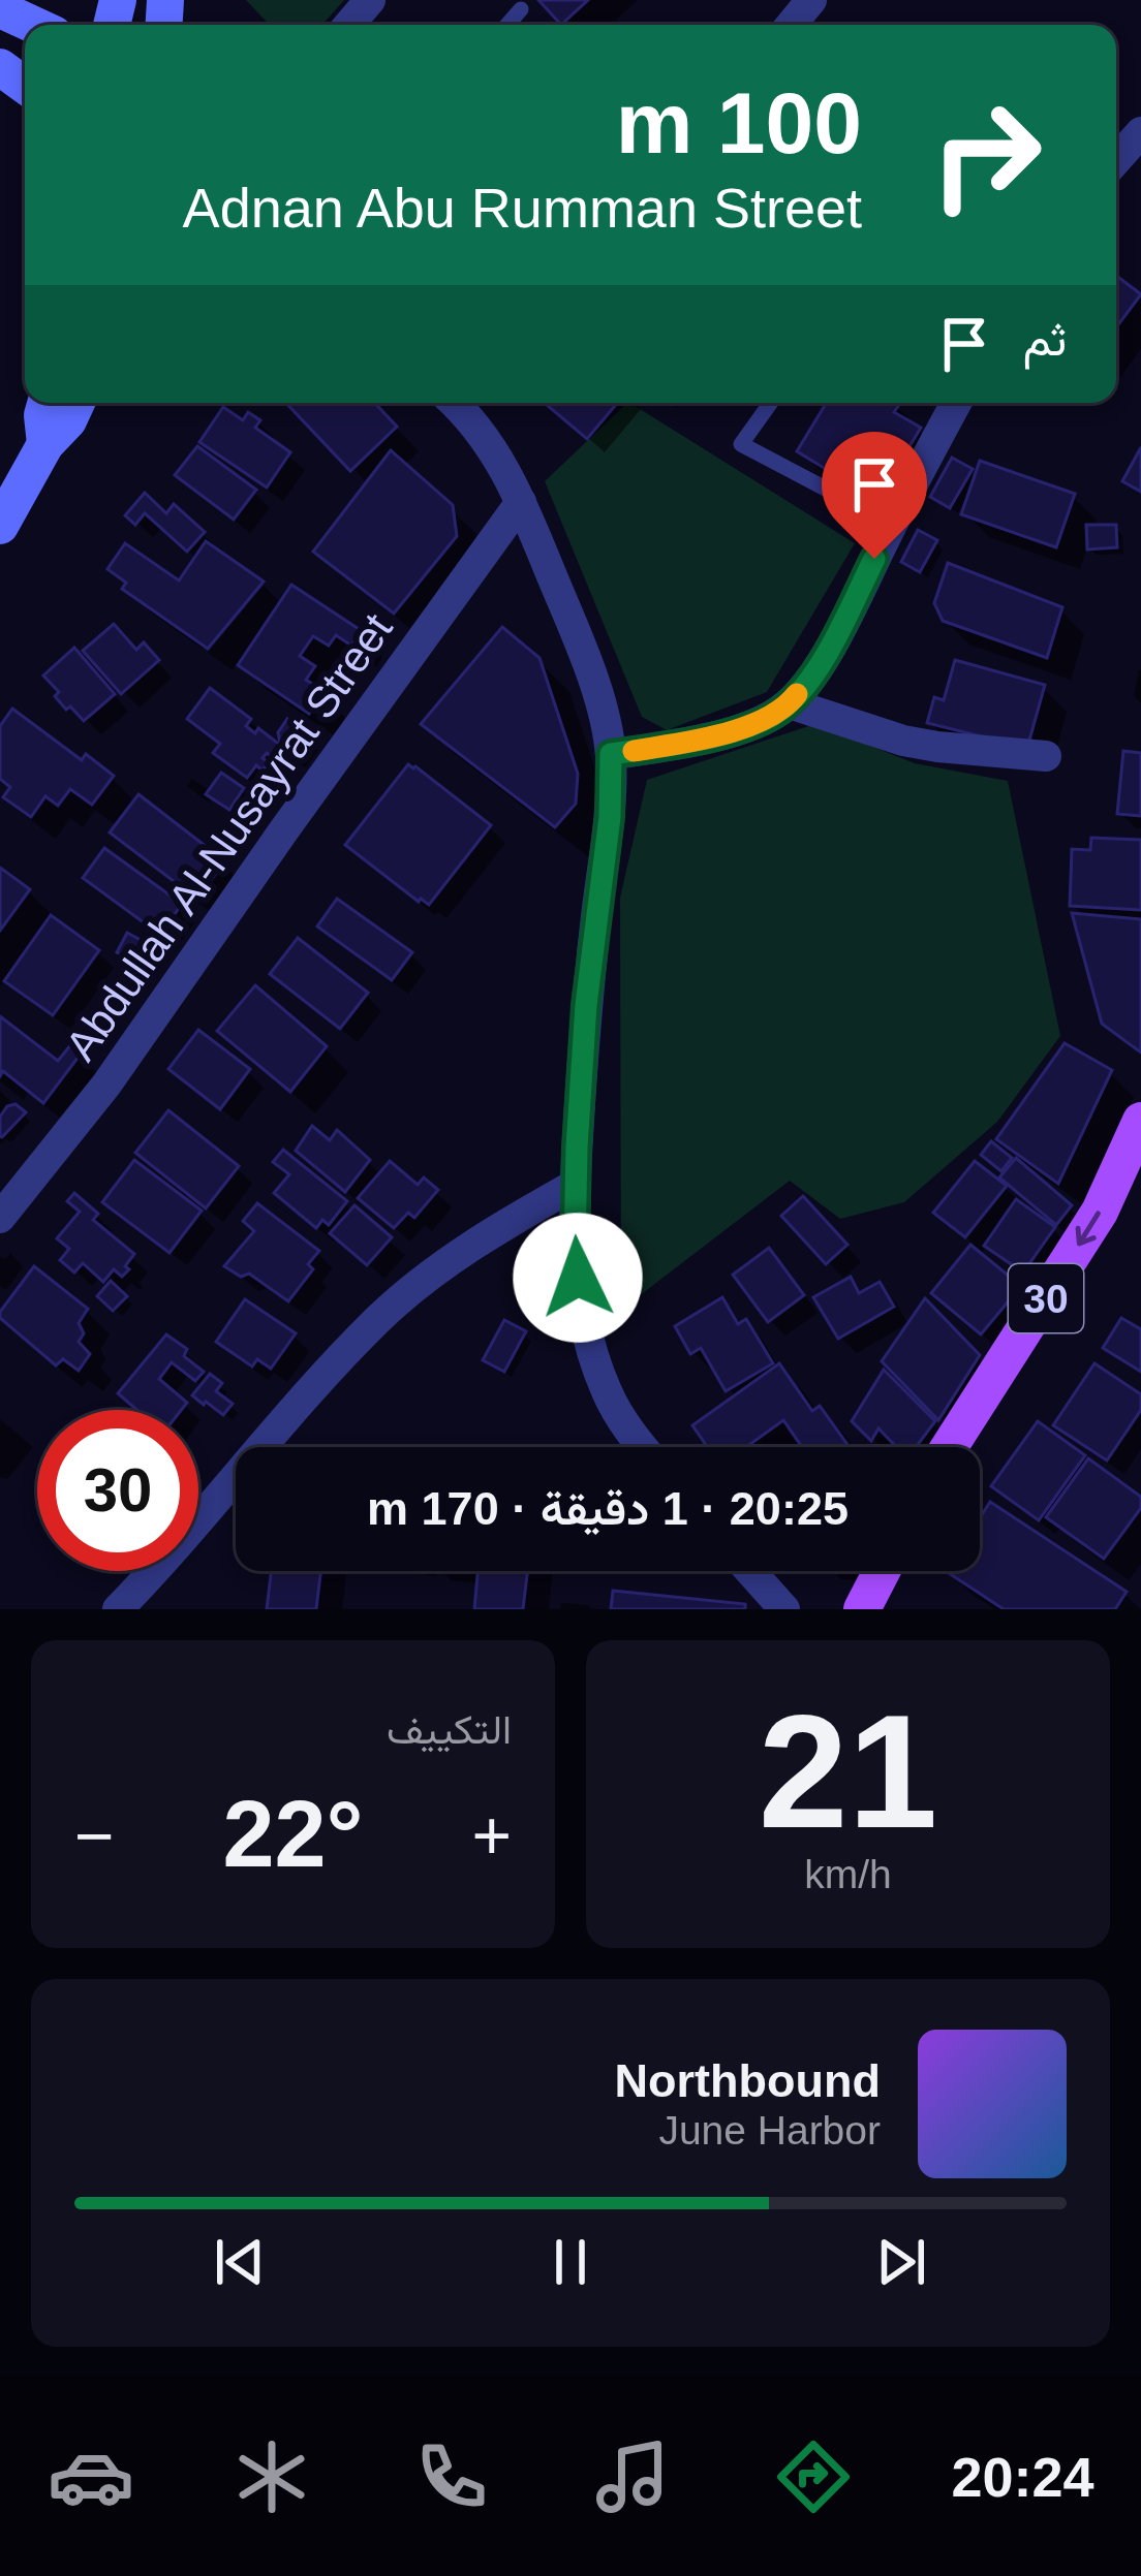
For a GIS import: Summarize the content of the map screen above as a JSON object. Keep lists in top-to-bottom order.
{
  "streets": {
    "main road": ["30"],
    "street": ["Abdullah Al-Nusayrat Street"]
  },
  "page": {
    "turn": ["100 m", "Adnan Abu Rumman Street"],
    "then": "ثم",
    "limit": "30",
    "trip": "20:25 · 1 دقيقة · 170 m",
    "tile": [
      ["21", "km/h"],
      "التكييف"
    ],
    "heat": ["−", "22°", "+"],
    "song": ["Northbound", "June Harbor"],
    "tabs": "20:24"
  }
}
